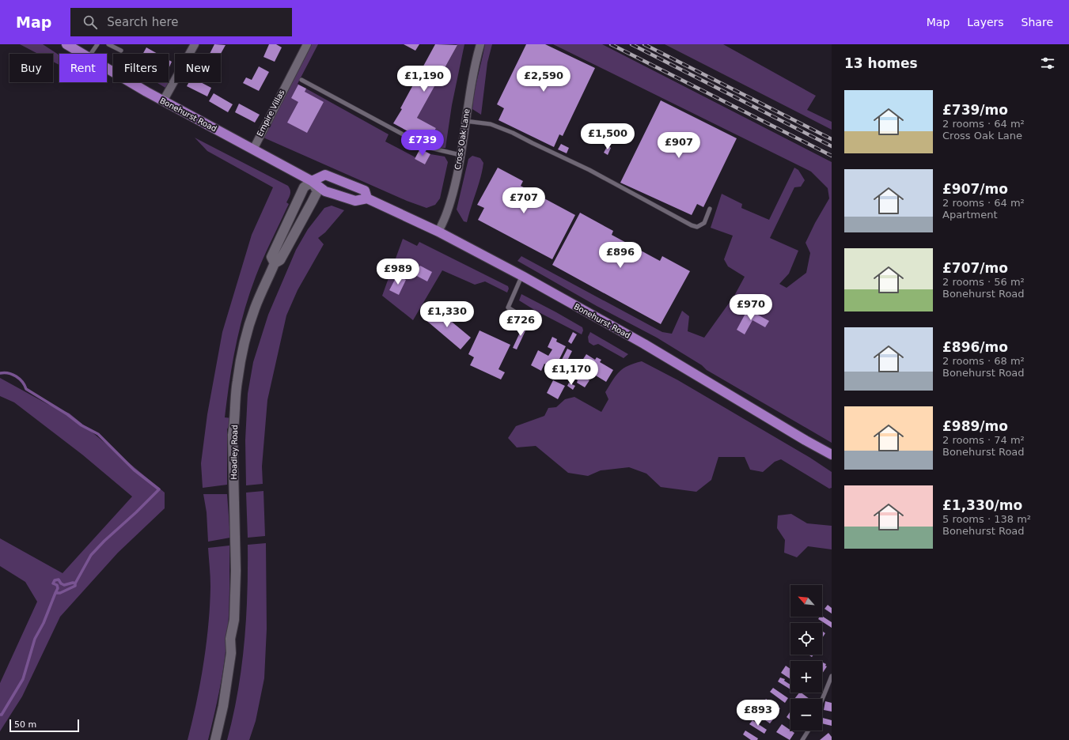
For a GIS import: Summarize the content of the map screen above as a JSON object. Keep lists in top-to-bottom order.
{
  "streets": {
    "main road": ["Bonehurst Road"],
    "street": ["Empire Villas", "Cross Oak Lane", "Hoadley Road"]
  },
  "crossings": [
    ["Empire Villas", "Bonehurst Road"],
    ["Bonehurst Road", "Cross Oak Lane"],
    ["Bonehurst Road", "Hoadley Road"]
  ],
  "scale_bar": "50 m",
  "north": "top left",
  "page": {
    "header": "Map",
    "search": "Search here",
    "nav": ["Map", "Layers", "Share"],
    "heading": "13 homes",
    "chip": [
      "Buy",
      "Rent",
      "Filters",
      "New"
    ],
    "price": [
      "£1,190",
      "£2,590",
      "£1,500",
      "£739",
      "£907",
      "£707",
      "£896",
      "£989",
      "£970",
      "£1,330",
      "£726",
      "£1,170",
      "£893"
    ],
    "list": [
      {
        "name": "£739/mo",
        "note": "2 rooms · 64 m² · Cross Oak Lane"
      },
      {
        "name": "£907/mo",
        "note": "2 rooms · 64 m² · Apartment"
      },
      {
        "name": "£707/mo",
        "note": "2 rooms · 56 m² · Bonehurst Road"
      },
      {
        "name": "£896/mo",
        "note": "2 rooms · 68 m² · Bonehurst Road"
      },
      {
        "name": "£989/mo",
        "note": "2 rooms · 74 m² · Bonehurst Road"
      },
      {
        "name": "£1,330/mo",
        "note": "5 rooms · 138 m² · Bonehurst Road"
      }
    ],
    "map_buttons": ["+", "−"],
    "scale": "50 m"
  }
}
